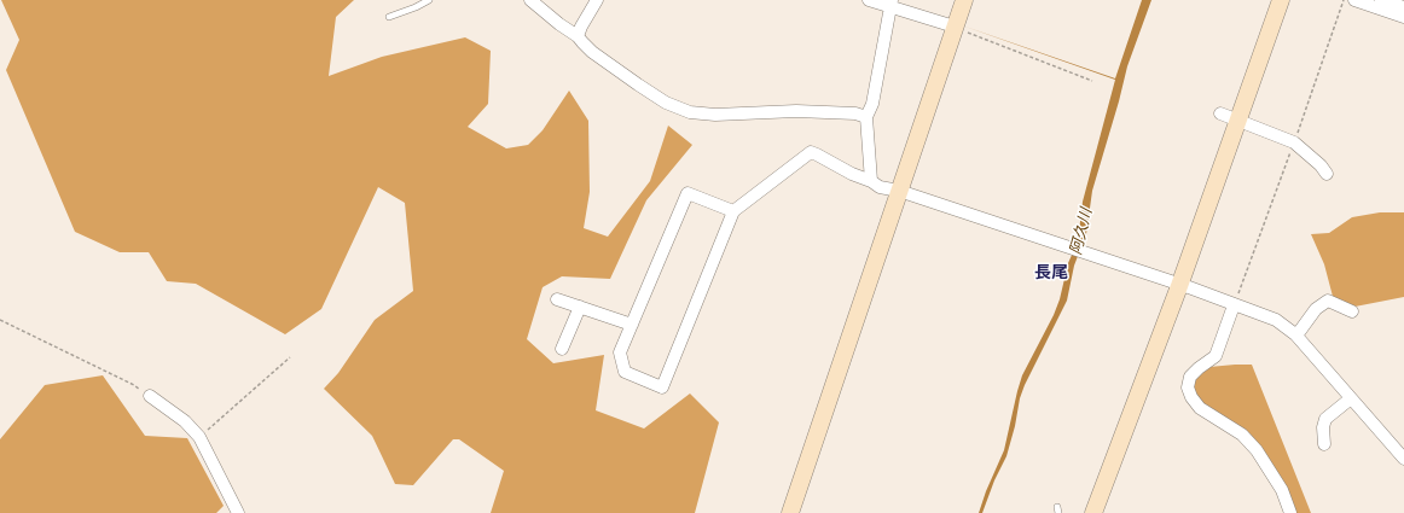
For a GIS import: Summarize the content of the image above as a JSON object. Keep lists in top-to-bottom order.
{
  "districts": ["長尾"],
  "water": ["阿久川"]
}
